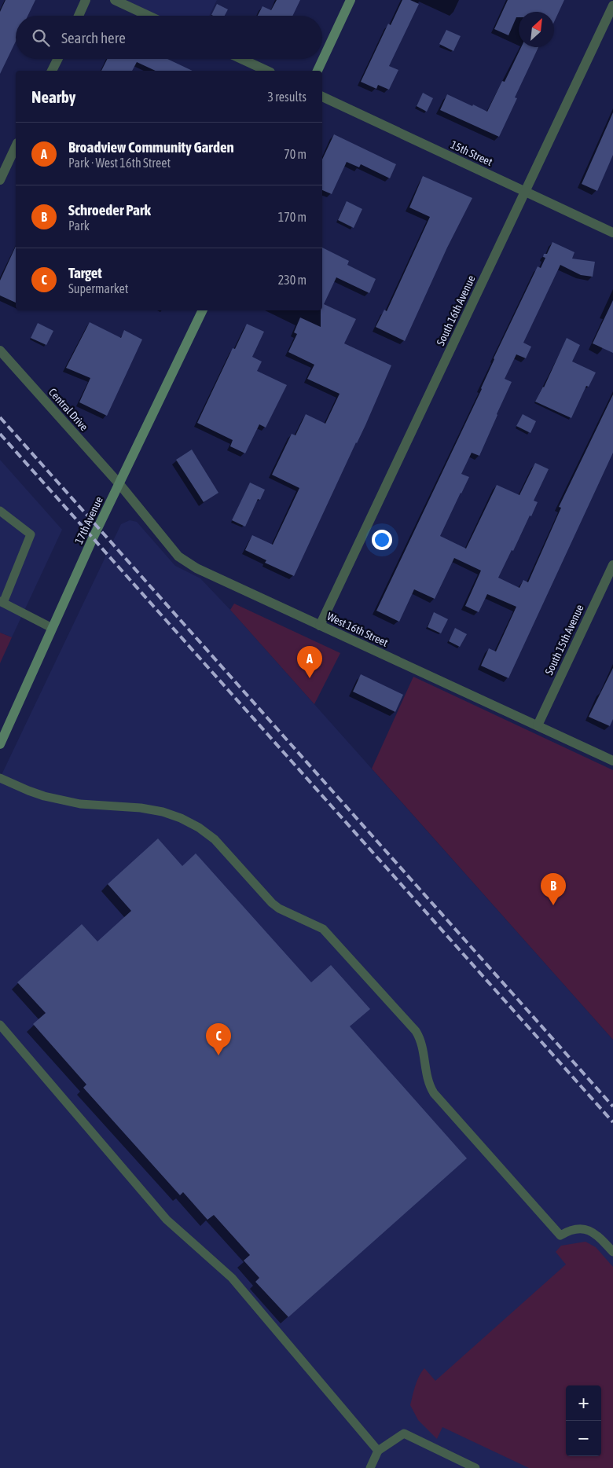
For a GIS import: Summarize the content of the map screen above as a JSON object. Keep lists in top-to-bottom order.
{
  "streets": {
    "street": [
      "15th Street",
      "South 16th Avenue",
      "Central Drive",
      "17th Avenue",
      "West 16th Street",
      "South 15th Avenue"
    ]
  },
  "crossings": [
    ["15th Street", "South 16th Avenue"],
    ["South 16th Avenue", "West 16th Street"],
    ["Central Drive", "17th Avenue"],
    ["Central Drive", "West 16th Street"],
    ["17th Avenue", "West 16th Street"],
    ["West 16th Street", "South 15th Avenue"]
  ],
  "north": "top right",
  "page": {
    "search": "Search here",
    "heading": ["Nearby", "3 results"],
    "list": [
      {
        "mark": "A",
        "name": "Broadview Community Garden",
        "note": "Park · West 16th Street",
        "value": "70 m"
      },
      {
        "mark": "B",
        "name": "Schroeder Park",
        "note": "Park",
        "value": "170 m"
      },
      {
        "mark": "C",
        "name": "Target",
        "note": "Supermarket",
        "value": "230 m"
      }
    ],
    "pins": ["A", "B", "C"],
    "map_buttons": ["+", "−"]
  }
}
